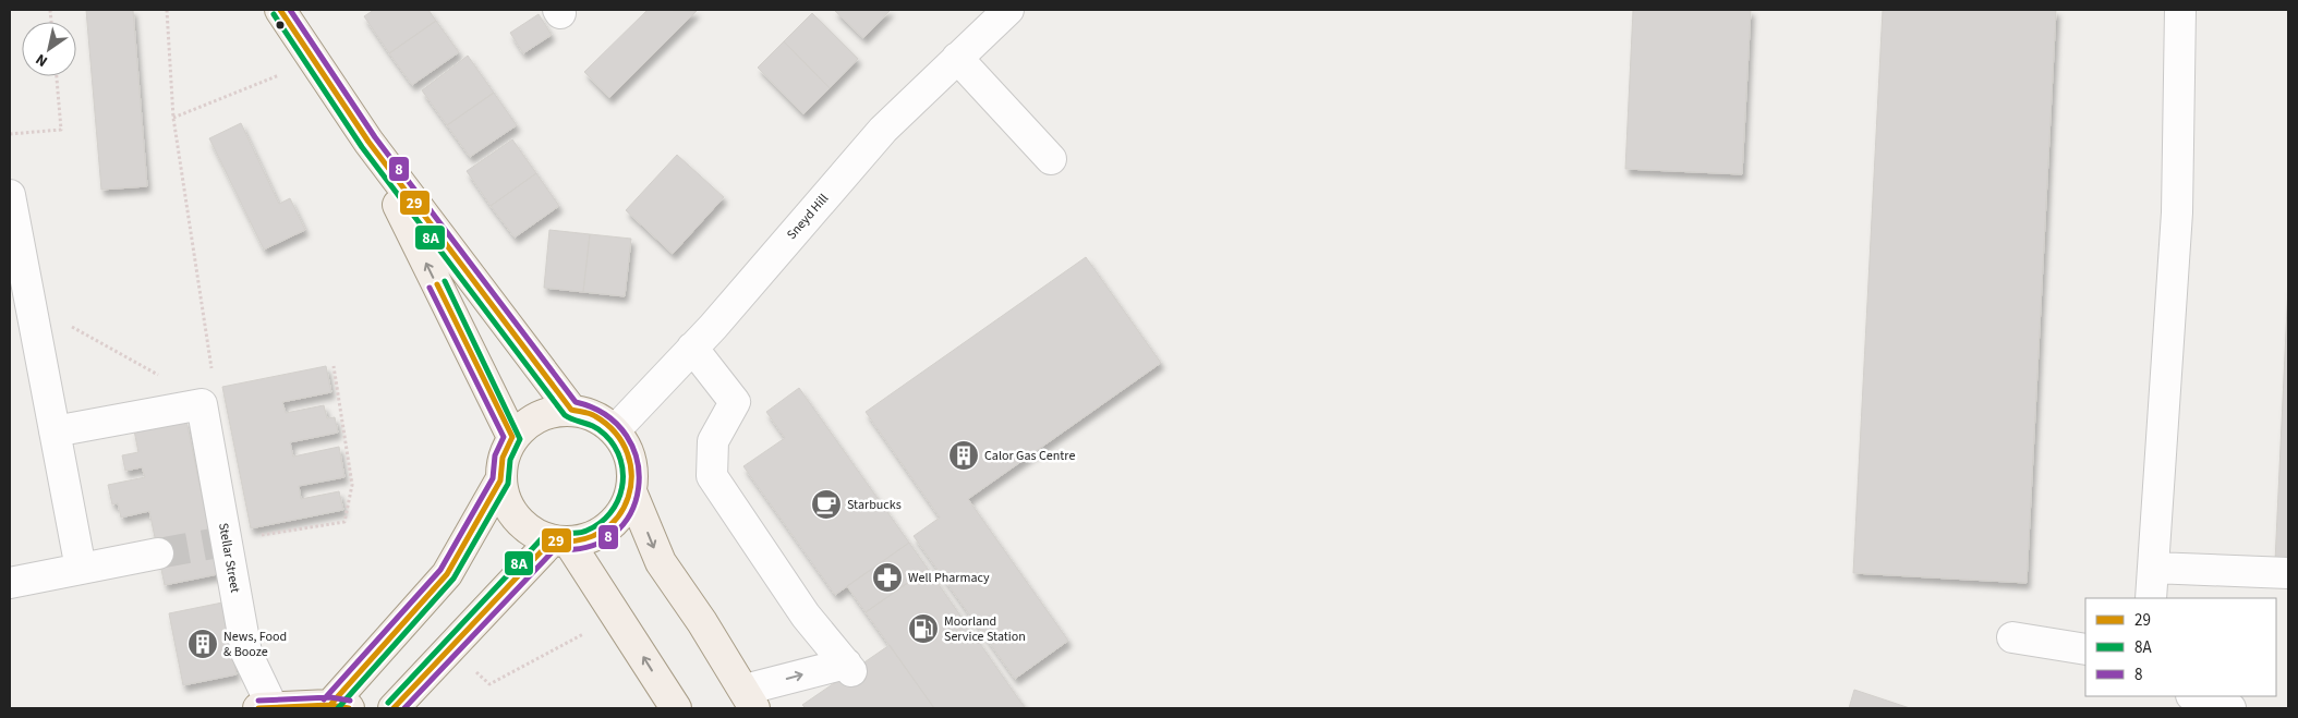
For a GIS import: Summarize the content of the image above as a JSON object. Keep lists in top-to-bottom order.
{
  "streets": {
    "street": ["Sneyd Hill", "Stellar Street"]
  },
  "places": {
    "building": ["Calor Gas Centre", "News, Food & Booze"],
    "cafe": ["Starbucks"],
    "pharmacy": ["Well Pharmacy"],
    "fuel station": ["Moorland Service Station"]
  },
  "lines": ["transit line 29", "transit line 8", "transit line 8A"],
  "legend": ["29", "8A", "8"],
  "north": "bottom left"
}
